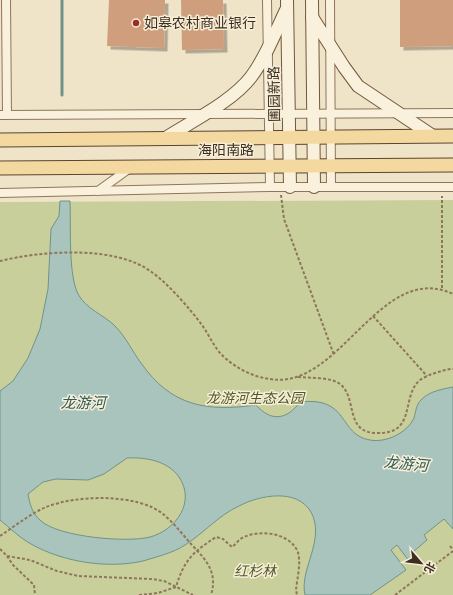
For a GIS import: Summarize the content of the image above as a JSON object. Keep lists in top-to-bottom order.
{
  "streets": {
    "main road": ["海阳南路"],
    "street": ["圃园新路"]
  },
  "crossings": [
    ["圃园新路", "海阳南路"]
  ],
  "water": ["龙游河"],
  "parks": ["龙游河生态公园", "红杉林"],
  "places": ["如皋农村商业银行"],
  "north": "bottom right"
}
